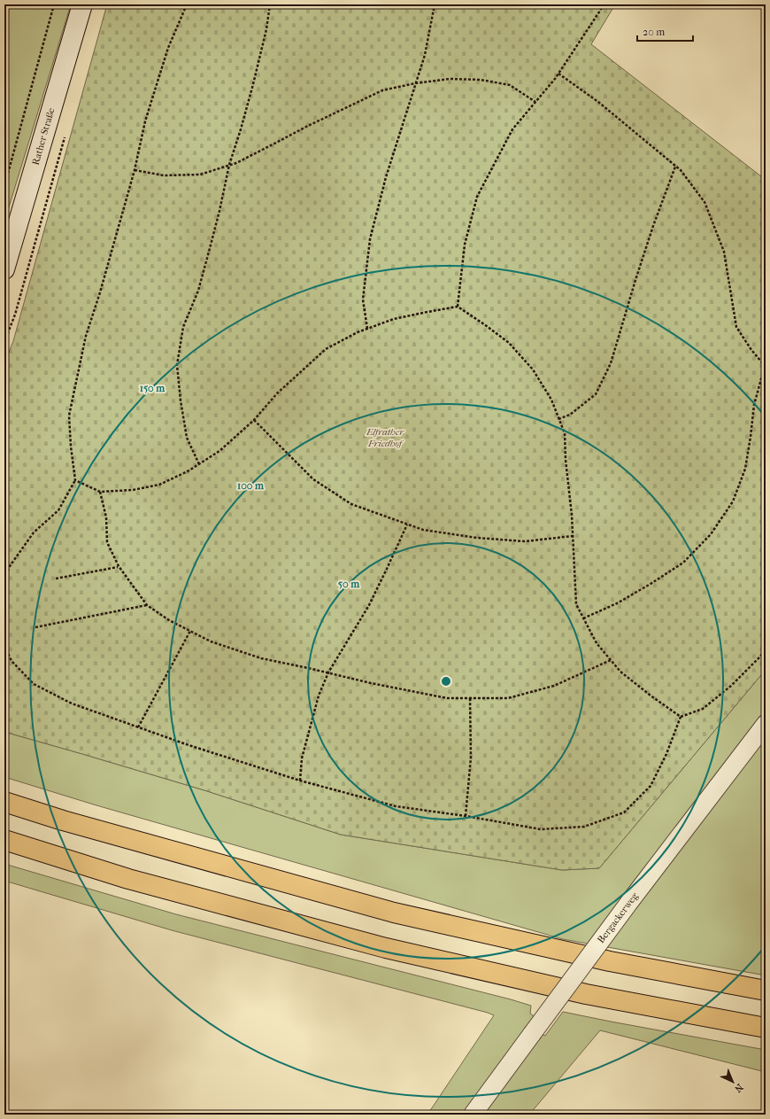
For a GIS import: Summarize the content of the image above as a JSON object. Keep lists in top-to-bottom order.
{
  "streets": {
    "main road": ["Rather Straße"],
    "street": ["Bergackerweg"]
  },
  "parks": ["Elfrather Friedhof"],
  "scale_bar": "20 m",
  "north": "bottom right",
  "rings": ["150 m", "100 m", "50 m"]
}
